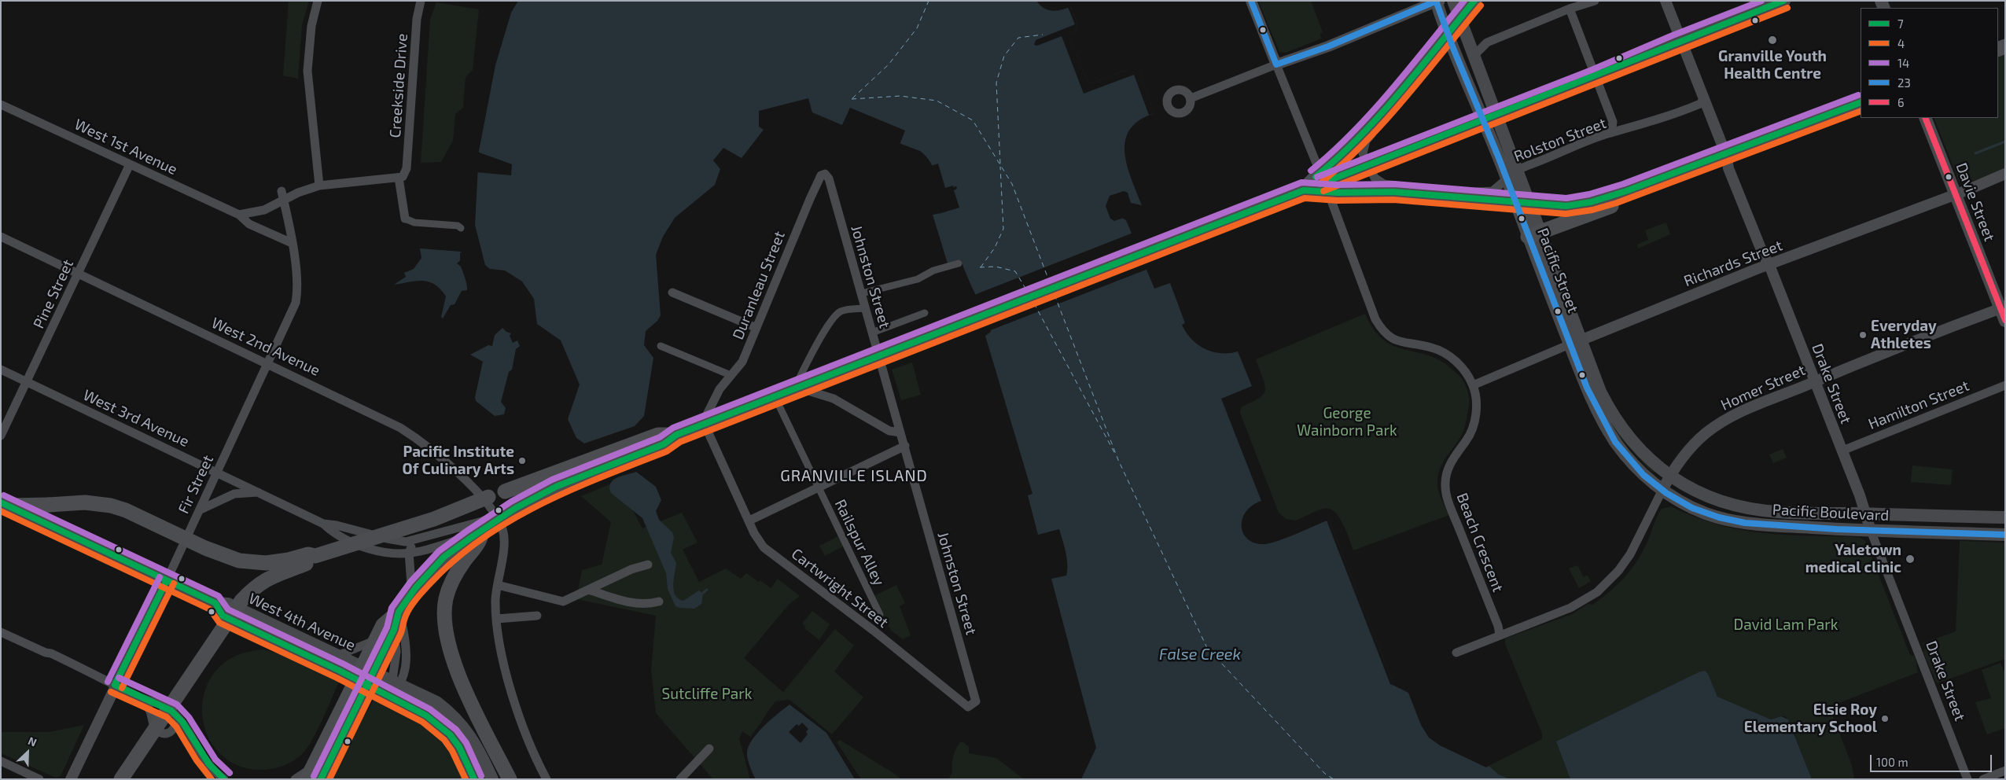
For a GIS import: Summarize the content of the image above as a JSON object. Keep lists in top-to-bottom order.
{
  "streets": {
    "main road": [
      "Davie Street",
      "Pacific Street",
      "Pacific Boulevard",
      "West 4th Avenue"
    ],
    "street": [
      "Creekside Drive",
      "Rolston Street",
      "West 1st Avenue",
      "Richards Street",
      "Johnston Street",
      "Duranleau Street",
      "Pine Street",
      "West 2nd Avenue",
      "Drake Street",
      "Homer Street",
      "Hamilton Street",
      "West 3rd Avenue",
      "Fir Street",
      "Railspur Alley",
      "Beach Crescent",
      "Cartwright Street"
    ]
  },
  "crossings": [
    ["Rolston Street", "Pacific Street"],
    ["Rolston Street", "Drake Street"],
    ["West 1st Avenue", "Pine Street"],
    ["West 1st Avenue", "Fir Street"],
    ["Davie Street", "Richards Street"],
    ["Davie Street", "Homer Street"],
    ["Richards Street", "Pacific Street"],
    ["Richards Street", "Drake Street"],
    ["Richards Street", "Beach Crescent"],
    ["Pacific Street", "Homer Street"],
    ["Pacific Street", "Pacific Boulevard"],
    ["Johnston Street", "Duranleau Street"],
    ["Johnston Street", "Cartwright Street"],
    ["Duranleau Street", "West 3rd Avenue"],
    ["Duranleau Street", "Cartwright Street"],
    ["Pine Street", "West 2nd Avenue"],
    ["Pine Street", "West 3rd Avenue"],
    ["West 2nd Avenue", "West 3rd Avenue"],
    ["West 2nd Avenue", "Fir Street"],
    ["Drake Street", "Homer Street"],
    ["Drake Street", "Hamilton Street"],
    ["Drake Street", "Pacific Boulevard"],
    ["Homer Street", "Pacific Boulevard"],
    ["Homer Street", "Beach Crescent"],
    ["West 3rd Avenue", "Fir Street"],
    ["West 3rd Avenue", "Railspur Alley"],
    ["West 3rd Avenue", "Cartwright Street"],
    ["Fir Street", "West 4th Avenue"]
  ],
  "districts": ["GRANVILLE ISLAND"],
  "water": ["False Creek"],
  "parks": ["George Wainborn Park", "David Lam Park", "Sutcliffe Park"],
  "places": [
    "Granville Youth Health Centre",
    "Everyday Athletes",
    "Pacific Institute Of Culinary Arts",
    "Yaletown medical clinic",
    "Elsie Roy Elementary School"
  ],
  "lines": [
    "transit line 7",
    "transit line 14",
    "transit line 23",
    "transit line 4",
    "transit line 6"
  ],
  "legend": [
    "7",
    "4",
    "14",
    "23",
    "6"
  ],
  "scale_bar": "100 m",
  "north": "top right"
}
